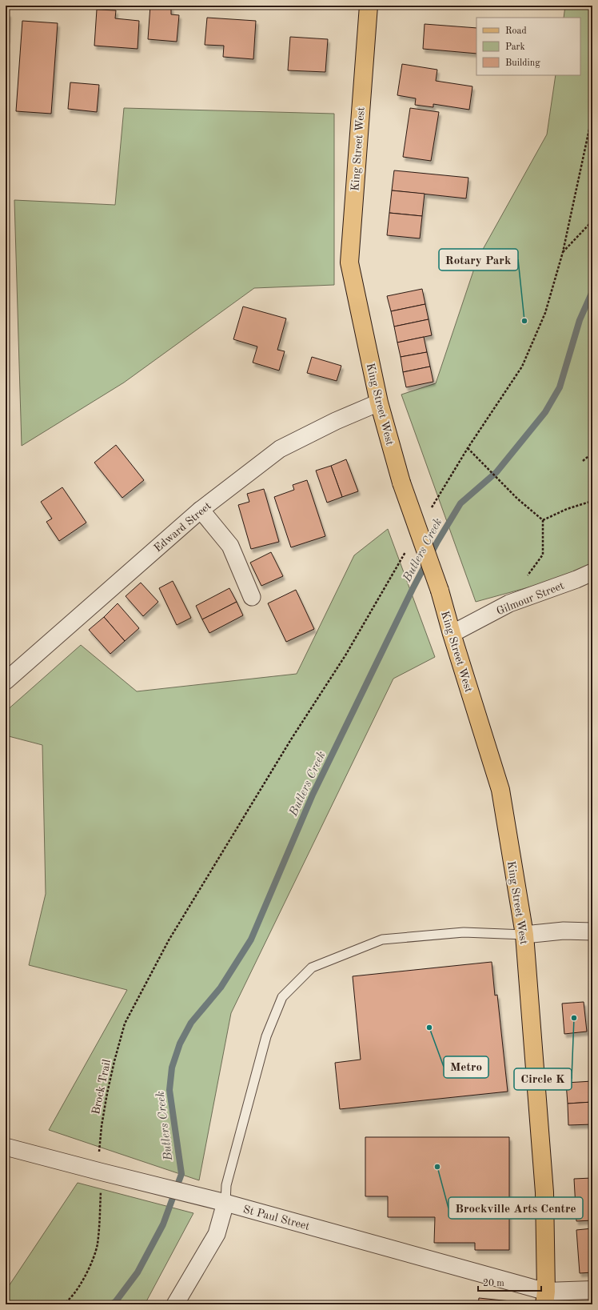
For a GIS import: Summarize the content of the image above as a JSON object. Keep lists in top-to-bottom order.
{
  "streets": {
    "main road": ["King Street West"],
    "street": ["Edward Street", "Gilmour Street", "St Paul Street"],
    "path": ["Brock Trail"]
  },
  "crossings": [
    ["King Street West", "Edward Street"],
    ["King Street West", "Gilmour Street"],
    ["King Street West", "St Paul Street"]
  ],
  "water": ["Butlers Creek"],
  "places": [
    "Rotary Park",
    "Circle K",
    "Metro",
    "Brockville Arts Centre"
  ],
  "legend": ["Road", "Park", "Building"],
  "scale_bar": "20 m"
}
